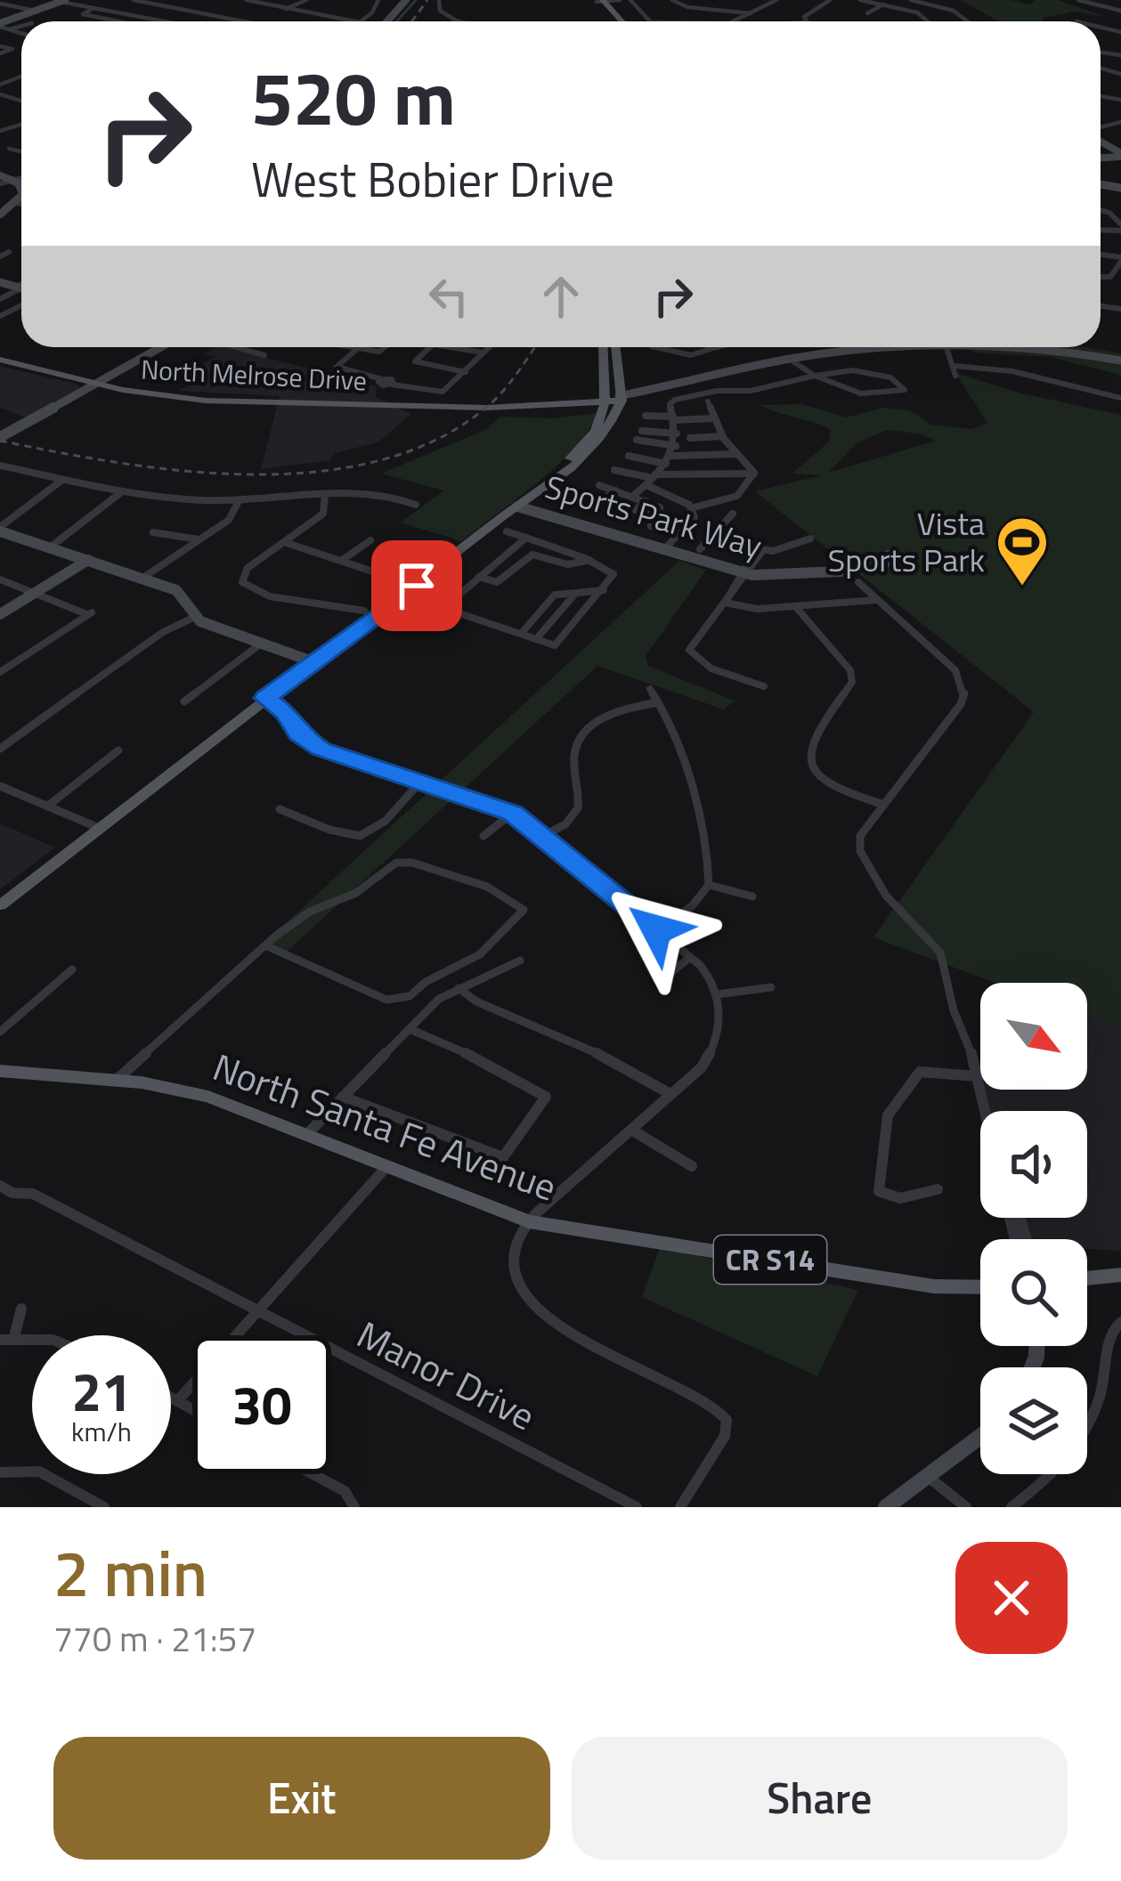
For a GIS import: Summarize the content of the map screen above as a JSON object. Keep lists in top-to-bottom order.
{
  "streets": {
    "main road": [
      "North Melrose Drive",
      "Sports Park Way",
      "North Santa Fe Avenue",
      "CR S14"
    ],
    "street": ["Manor Drive"]
  },
  "places": {
    "sports": ["Vista Sports Park"]
  },
  "north": "bottom right",
  "page": {
    "turn": ["520 m", "West Bobier Drive"],
    "speed": "21 km/h",
    "limit": "30",
    "heading": ["2 min", "770 m · 21:57"],
    "buttons": ["Exit", "Share"]
  }
}
